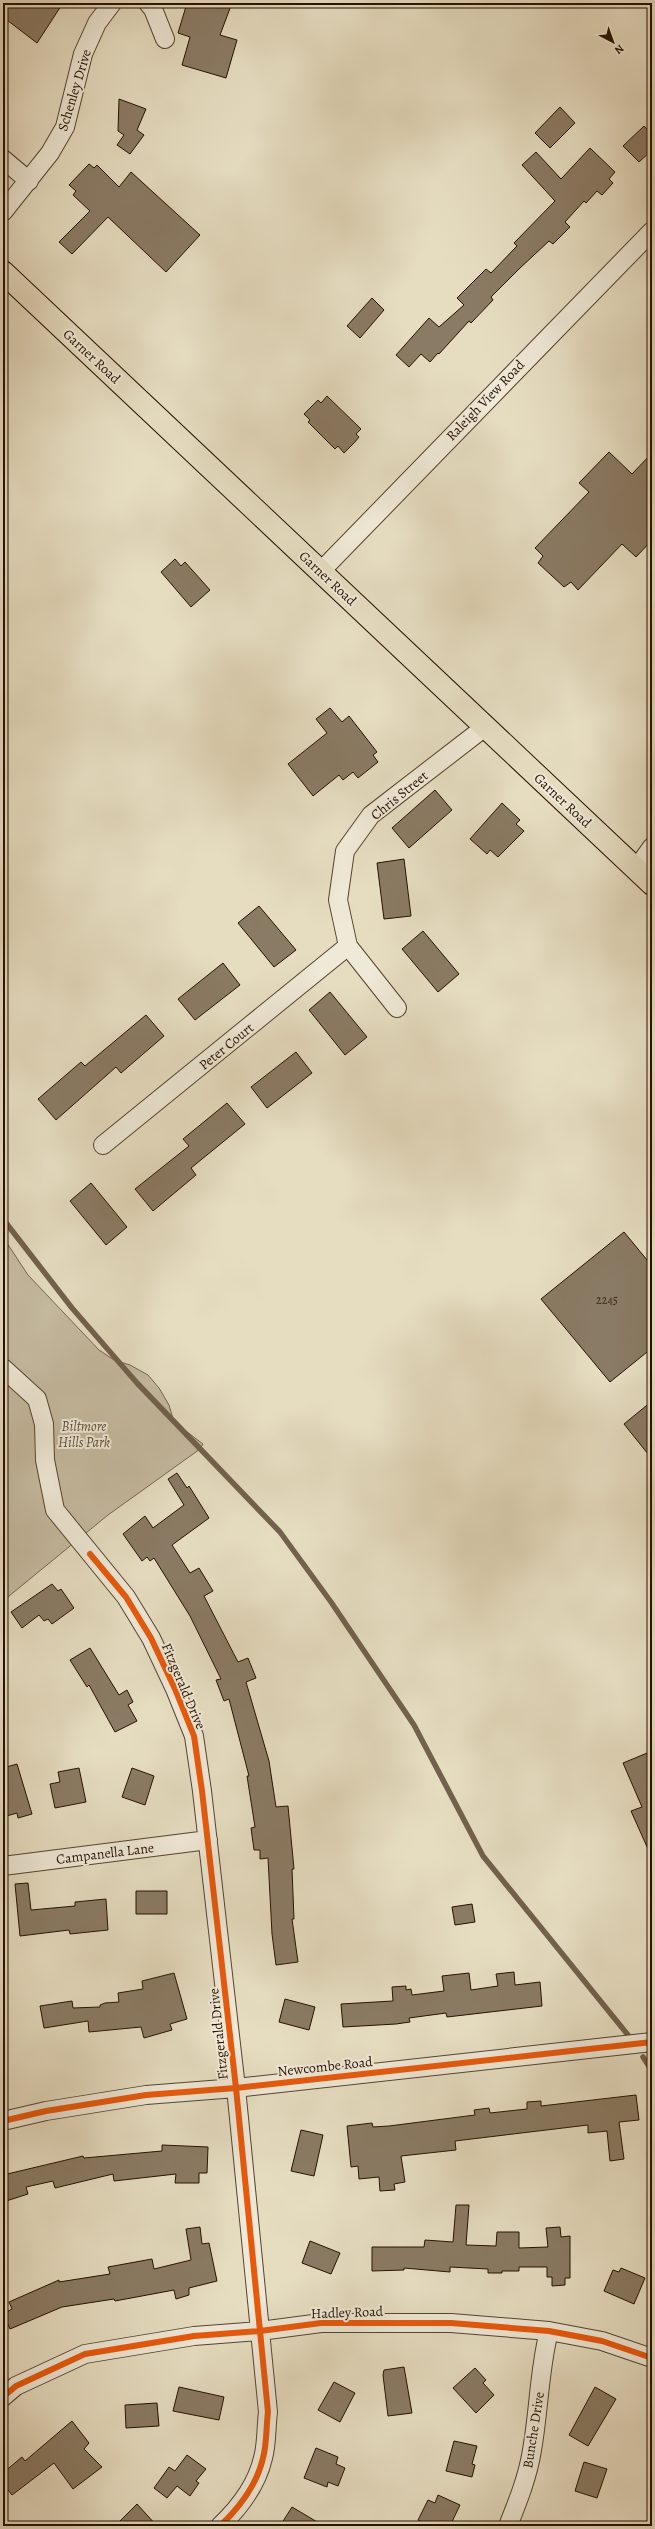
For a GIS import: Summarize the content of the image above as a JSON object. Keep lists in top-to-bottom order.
{
  "streets": {
    "main road": ["Garner Road"],
    "street": [
      "Schenley Drive",
      "Raleigh View Road",
      "Chris Street",
      "Peter Court",
      "Fitzgerald Drive",
      "Campanella Lane",
      "Newcombe Road",
      "Hadley Road",
      "Bunche Drive"
    ]
  },
  "crossings": [
    ["Garner Road", "Raleigh View Road"],
    ["Garner Road", "Chris Street"],
    ["Chris Street", "Peter Court"],
    ["Fitzgerald Drive", "Campanella Lane"],
    ["Fitzgerald Drive", "Newcombe Road"],
    ["Fitzgerald Drive", "Hadley Road"],
    ["Hadley Road", "Bunche Drive"]
  ],
  "parks": ["Biltmore Hills Park"],
  "house_numbers": ["2245"],
  "north": "bottom right"
}
